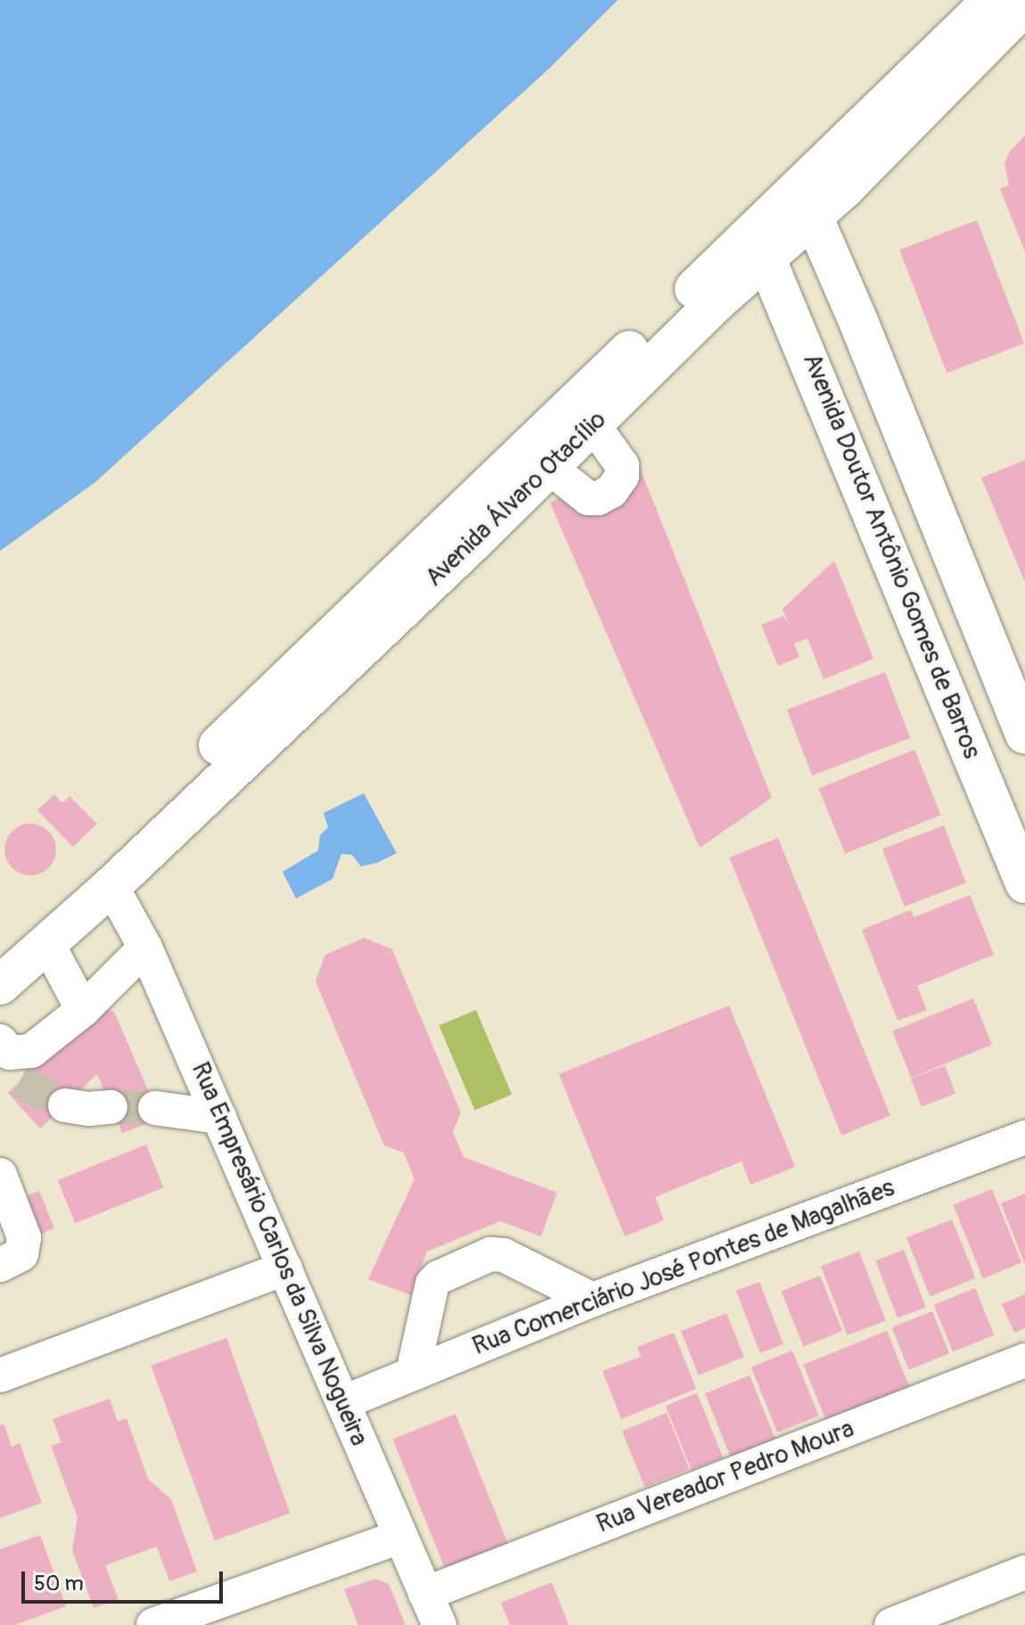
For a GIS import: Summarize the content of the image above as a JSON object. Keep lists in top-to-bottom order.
{
  "streets": {
    "main road": ["Avenida Álvaro Otacílio", "Avenida Doutor Antônio Gomes de Barros"],
    "street": ["Rua Empresário Carlos da Silva Nogueira", "Rua Comerciário José Pontes de Magalhães", "Rua Vereador Pedro Moura"]
  },
  "crossings": [
    ["Avenida Álvaro Otacílio", "Avenida Doutor Antônio Gomes de Barros"],
    ["Avenida Álvaro Otacílio", "Rua Empresário Carlos da Silva Nogueira"],
    ["Rua Empresário Carlos da Silva Nogueira", "Rua Comerciário José Pontes de Magalhães"],
    ["Rua Empresário Carlos da Silva Nogueira", "Rua Vereador Pedro Moura"]
  ],
  "scale_bar": "50 m"
}
